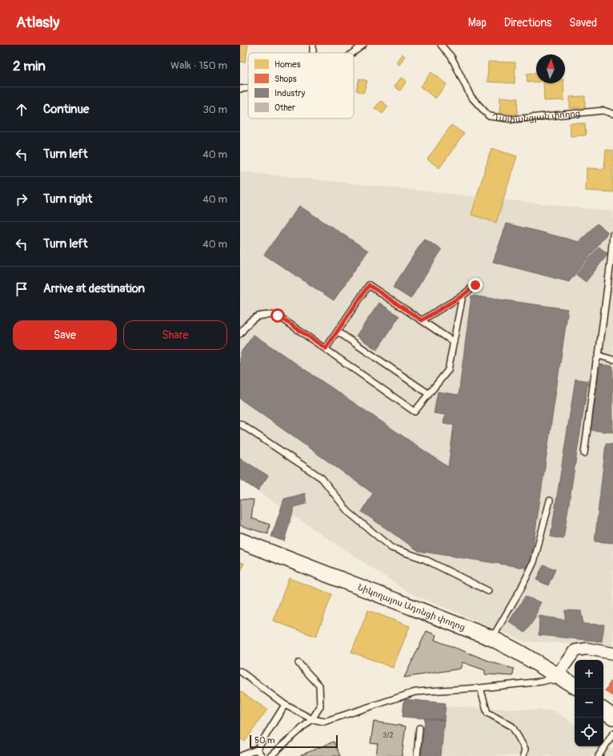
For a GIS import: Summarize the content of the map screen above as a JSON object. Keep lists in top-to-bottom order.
{
  "streets": {
    "street": ["Նիկողայոս Ադոնցի փողոց"],
    "lane": ["Ղափանցյան փողոց"]
  },
  "house_numbers": ["3/2"],
  "legend": [
    "Homes",
    "Shops",
    "Industry",
    "Other"
  ],
  "scale_bar": "50 m",
  "north": "top",
  "page": {
    "header": "Atlasly",
    "nav": ["Map", "Directions", "Saved"],
    "heading": ["2 min", "Walk · 150 m"],
    "list": [
      ["Continue", "30 m"],
      ["Turn left", "40 m"],
      ["Turn right", "40 m"],
      ["Turn left", "40 m"],
      "Arrive at destination"
    ],
    "buttons": ["Save", "Share"],
    "map_buttons": ["+", "−"],
    "scale": "50 m"
  }
}
